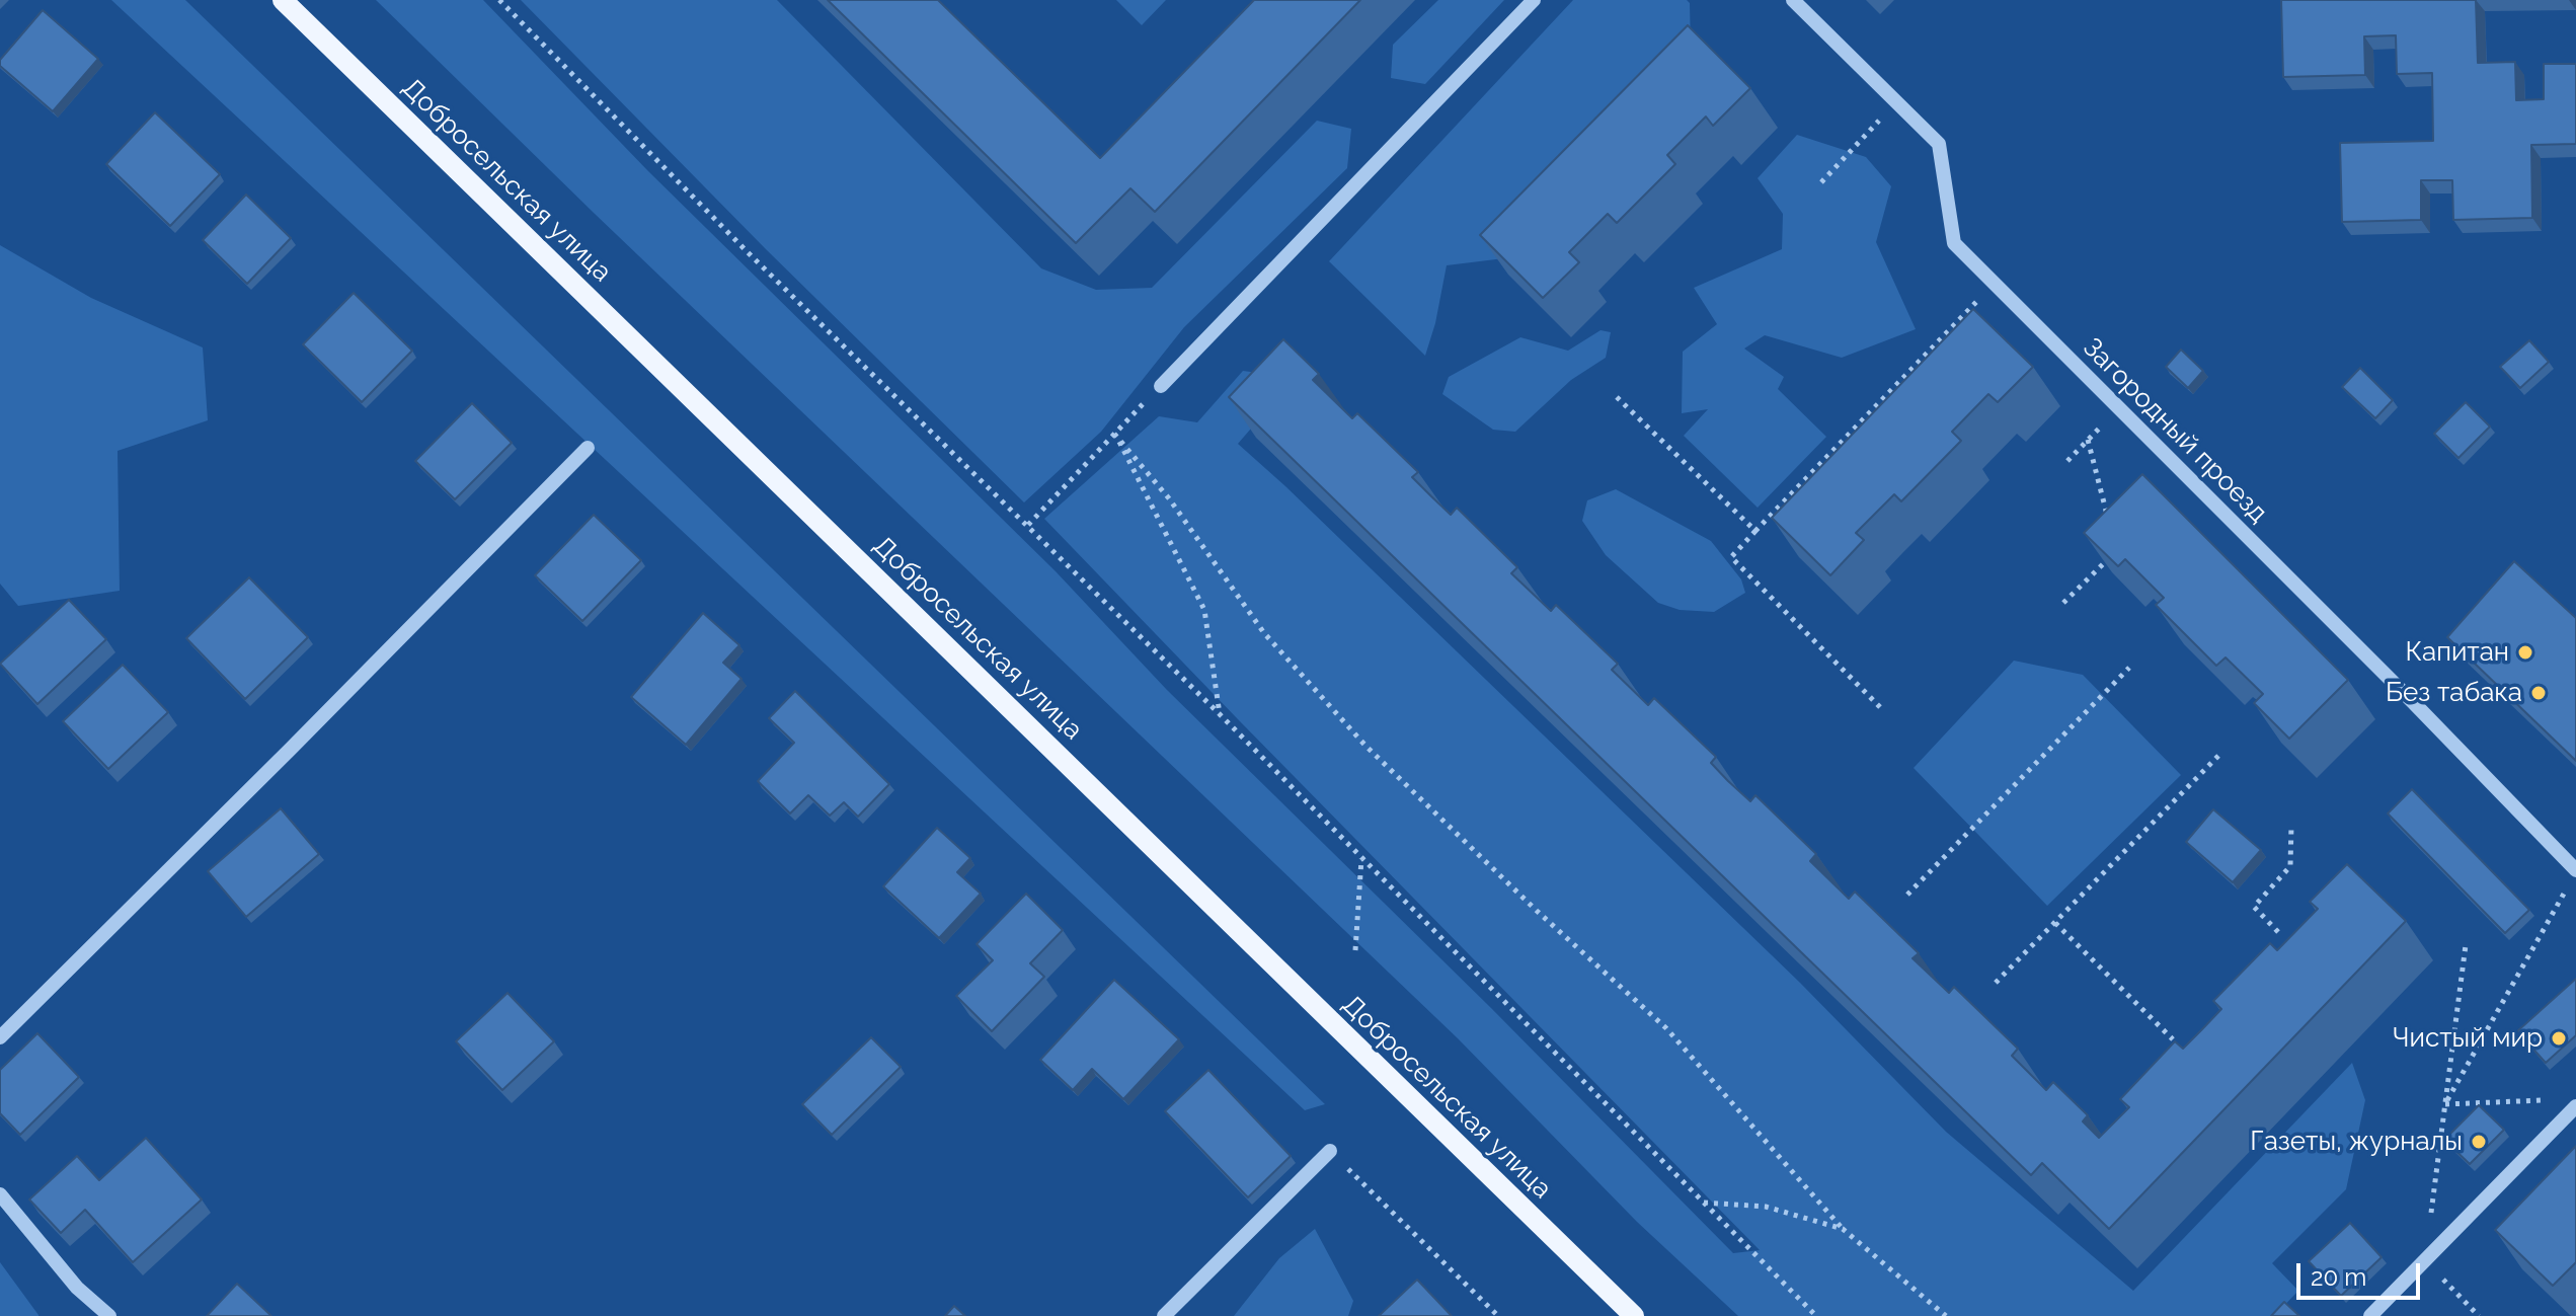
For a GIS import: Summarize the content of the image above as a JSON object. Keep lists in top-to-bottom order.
{
  "streets": {
    "main road": ["Добросельская улица"],
    "street": ["Загородный проезд"]
  },
  "places": [
    "Капитан",
    "Без табака",
    "Чистый мир",
    "Газеты, журналы"
  ],
  "scale_bar": "20 m"
}
